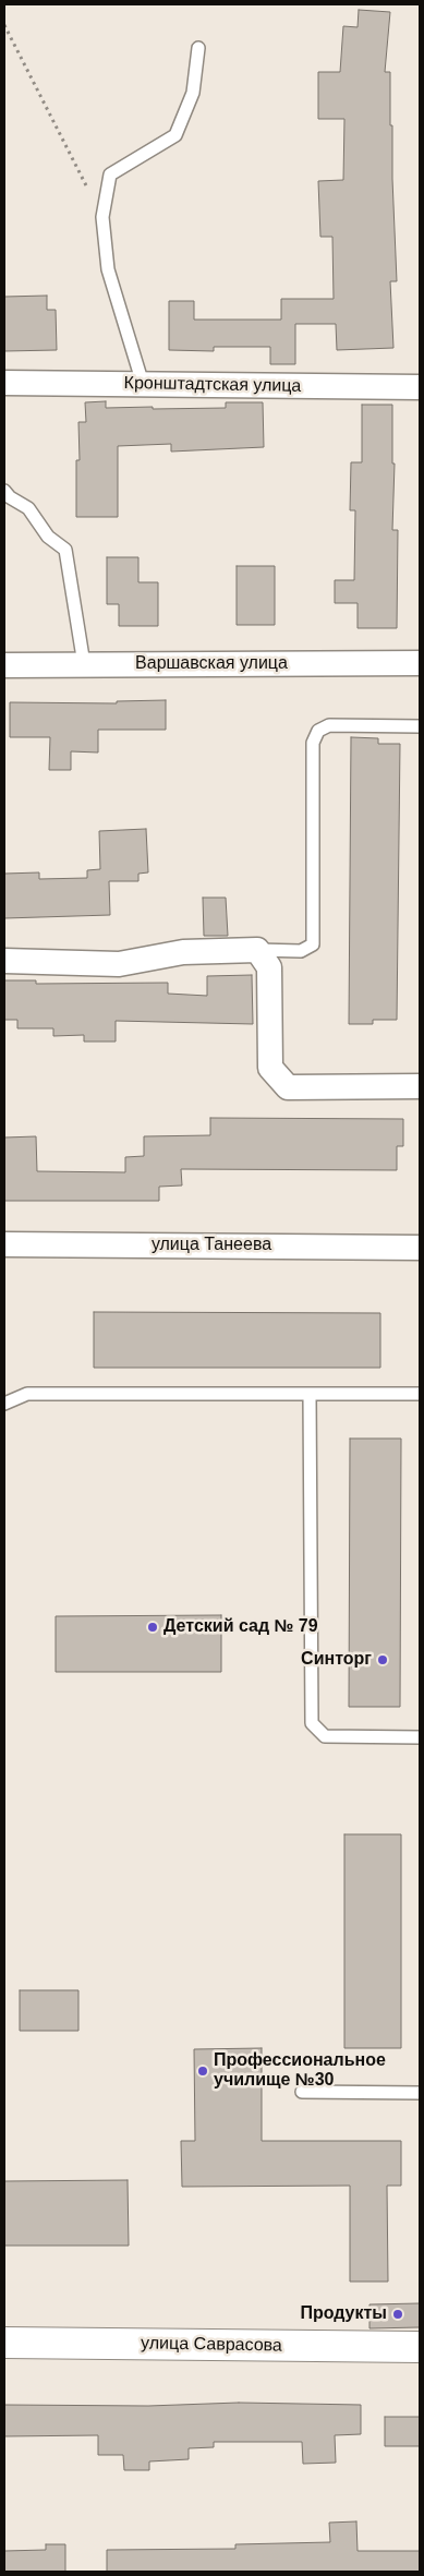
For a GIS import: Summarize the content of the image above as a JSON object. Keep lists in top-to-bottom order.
{
  "streets": {
    "street": [
      "Кронштадтская улица",
      "Варшавская улица",
      "улица Танеева",
      "улица Саврасова"
    ]
  },
  "places": [
    "Детский сад № 79",
    "Синторг",
    "Профессиональное училище №30",
    "Продукты"
  ]
}
